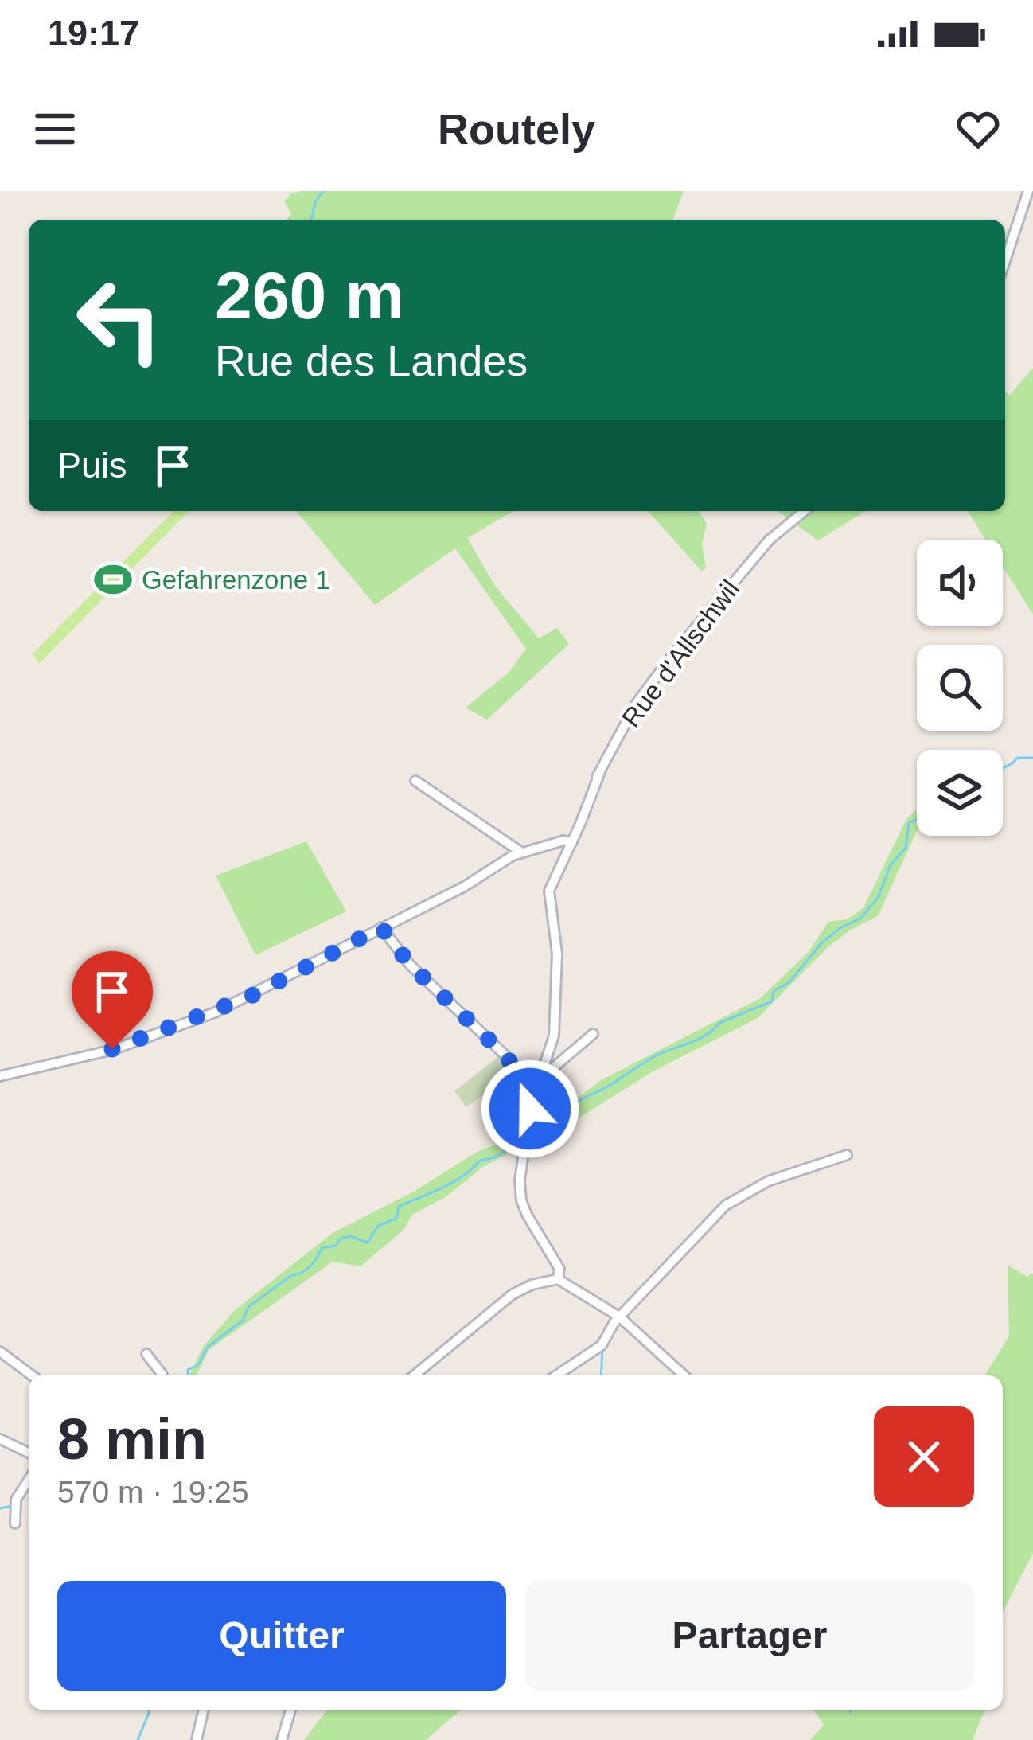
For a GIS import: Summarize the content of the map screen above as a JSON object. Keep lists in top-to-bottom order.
{
  "streets": {
    "street": ["Rue d'Allschwil"]
  },
  "places": {
    "sports": ["Gefahrenzone 1"]
  },
  "page": {
    "status": "19:17",
    "header": "Routely",
    "turn": ["260 m", "Rue des Landes"],
    "then": "Puis",
    "heading": ["8 min", "570 m · 19:25"],
    "buttons": ["Quitter", "Partager"]
  }
}
